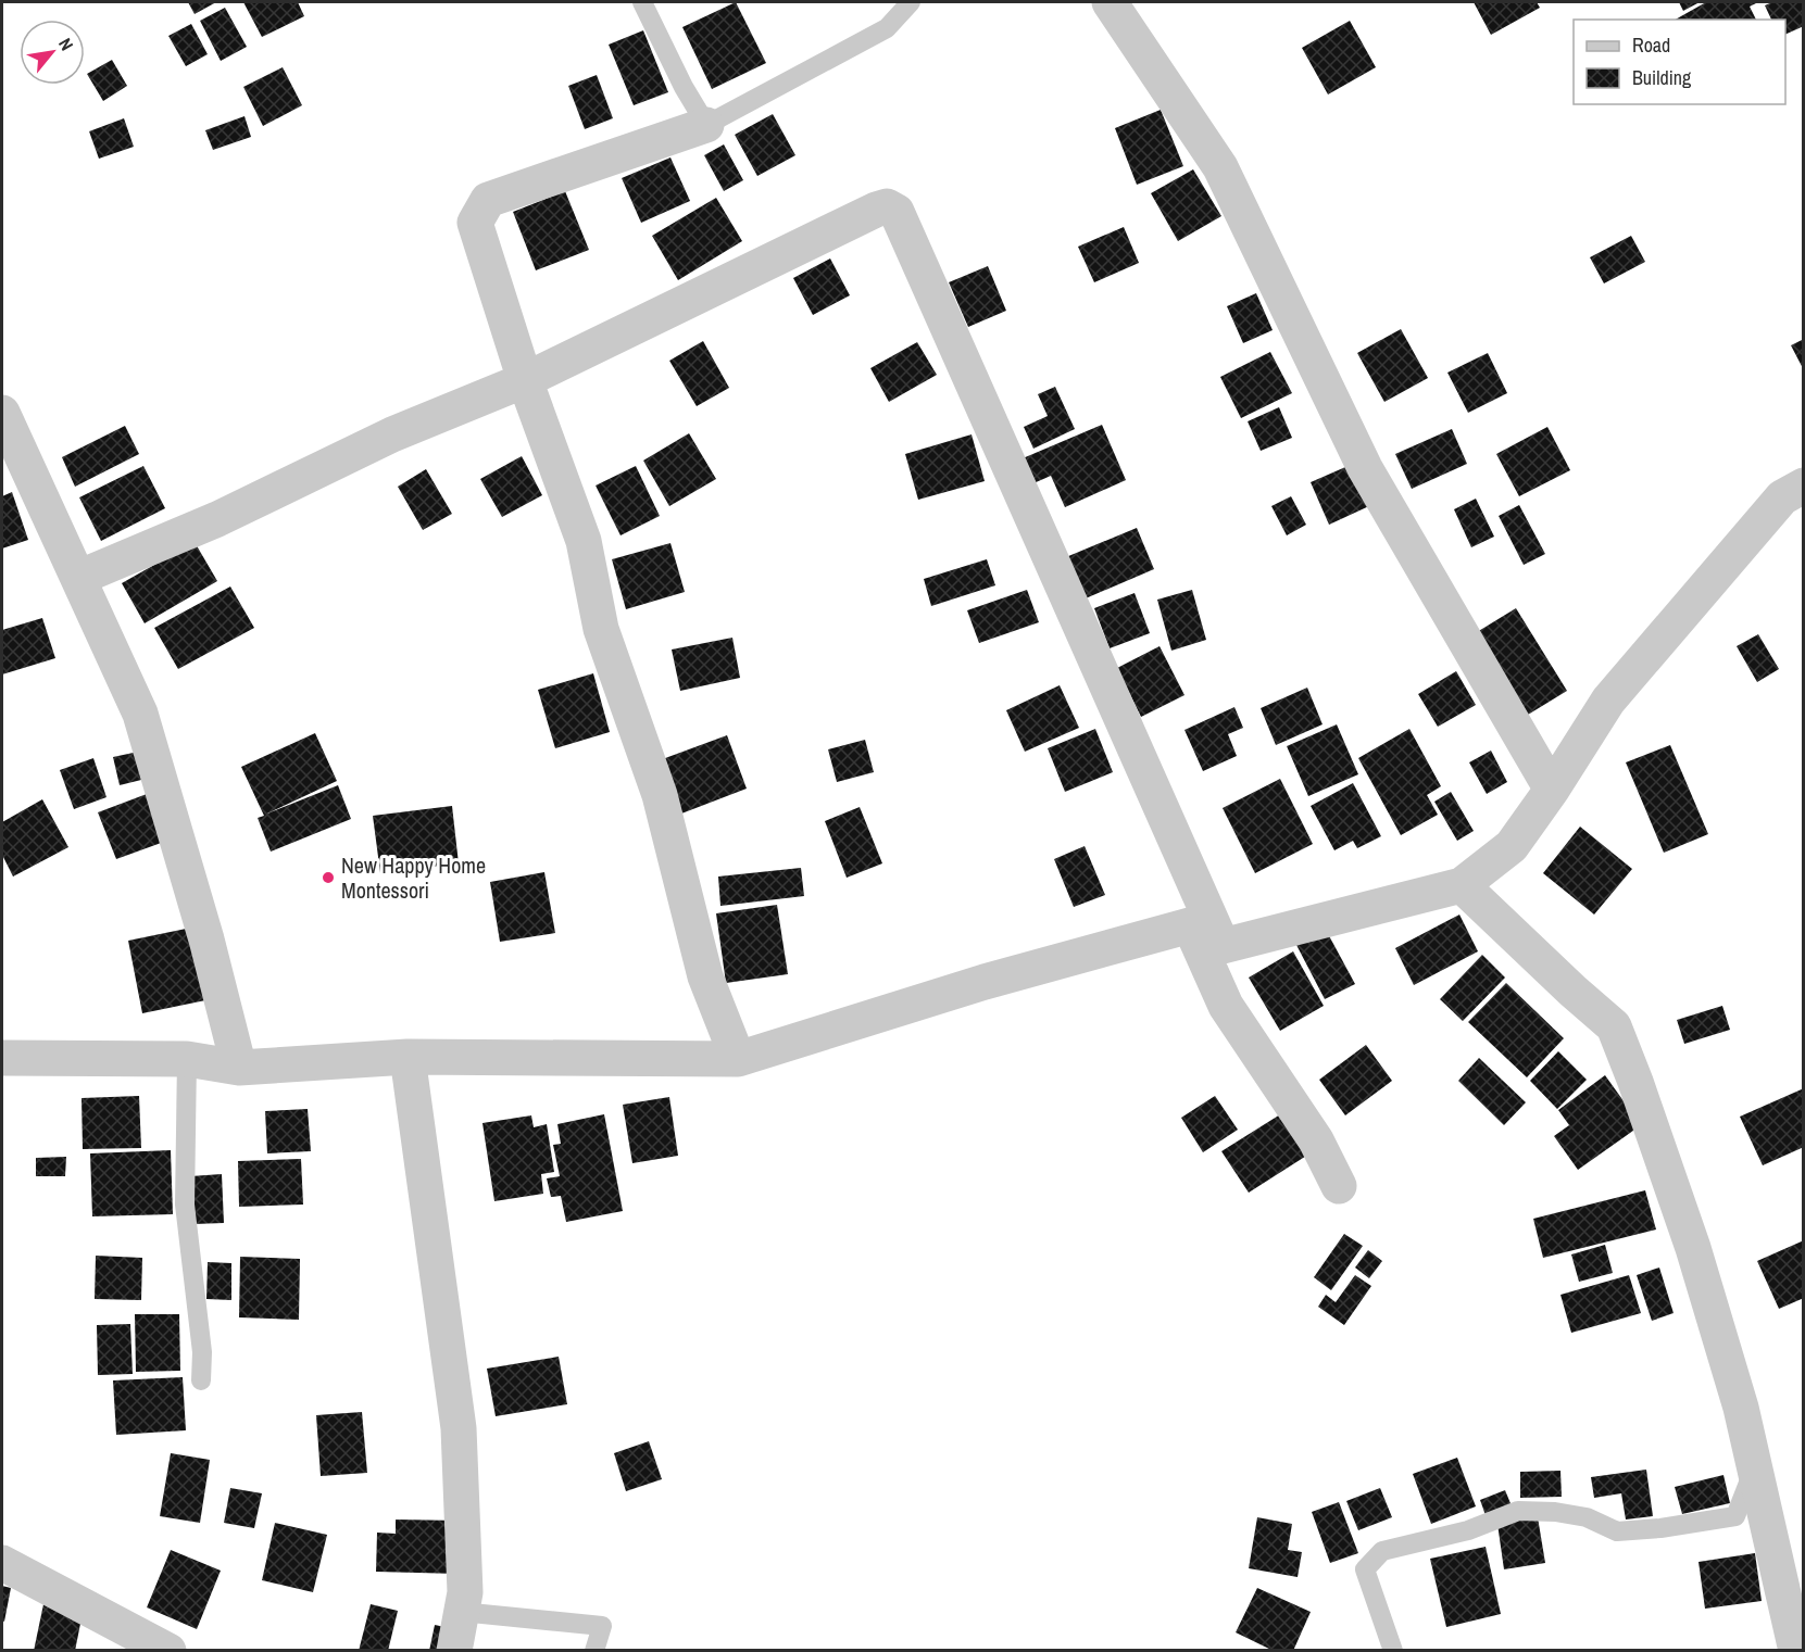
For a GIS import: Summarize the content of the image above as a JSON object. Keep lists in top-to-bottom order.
{
  "places": ["New Happy Home Montessori"],
  "legend": ["Road", "Building"],
  "north": "top right"
}
